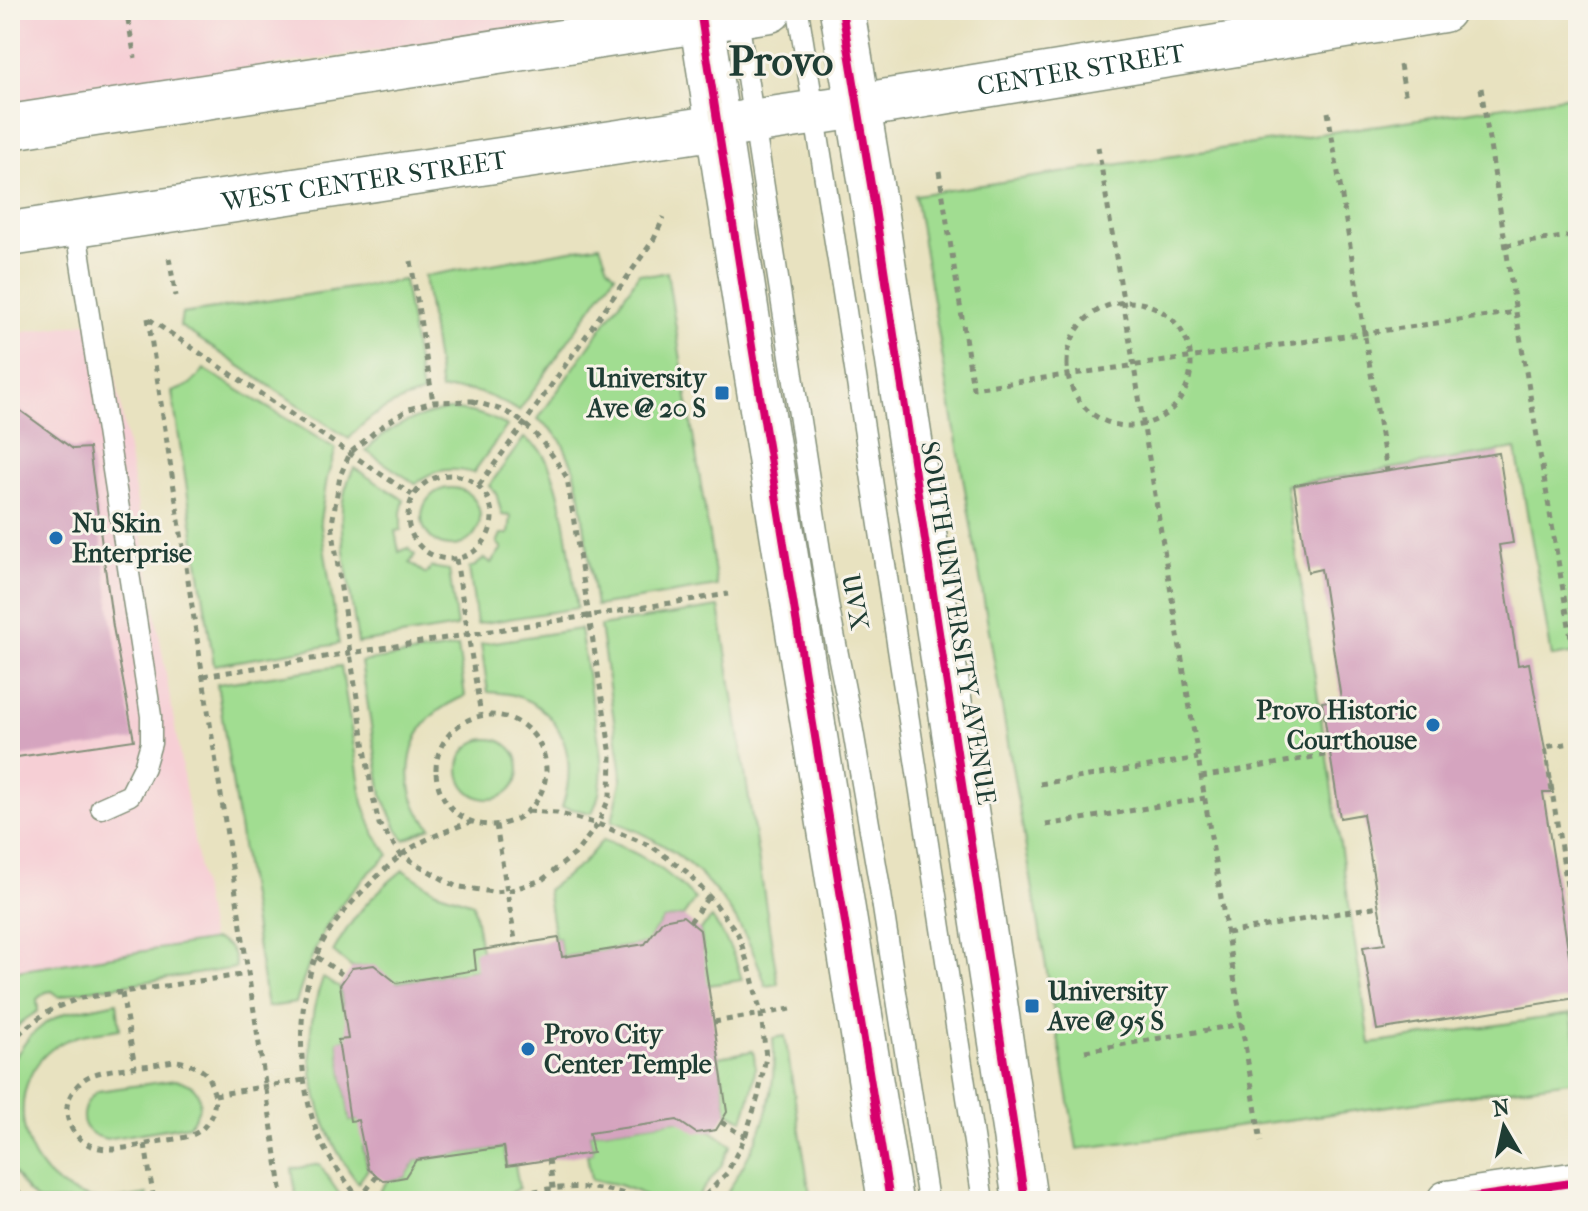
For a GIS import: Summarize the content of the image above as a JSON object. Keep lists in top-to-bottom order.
{
  "streets": {
    "main road": ["CENTER STREET", "WEST CENTER STREET", "SOUTH UNIVERSITY AVENUE"],
    "lane": ["UVX"]
  },
  "crossings": [
    ["CENTER STREET", "WEST CENTER STREET"],
    ["CENTER STREET", "UVX"],
    ["CENTER STREET", "SOUTH UNIVERSITY AVENUE"],
    ["WEST CENTER STREET", "UVX"]
  ],
  "districts": ["Provo"],
  "places": {
    "transit": ["University Ave @ 20 S", "University Ave @ 95 S"],
    "other": ["Nu Skin Enterprise", "Provo Historic Courthouse", "Provo City Center Temple"]
  },
  "north": "top"
}
